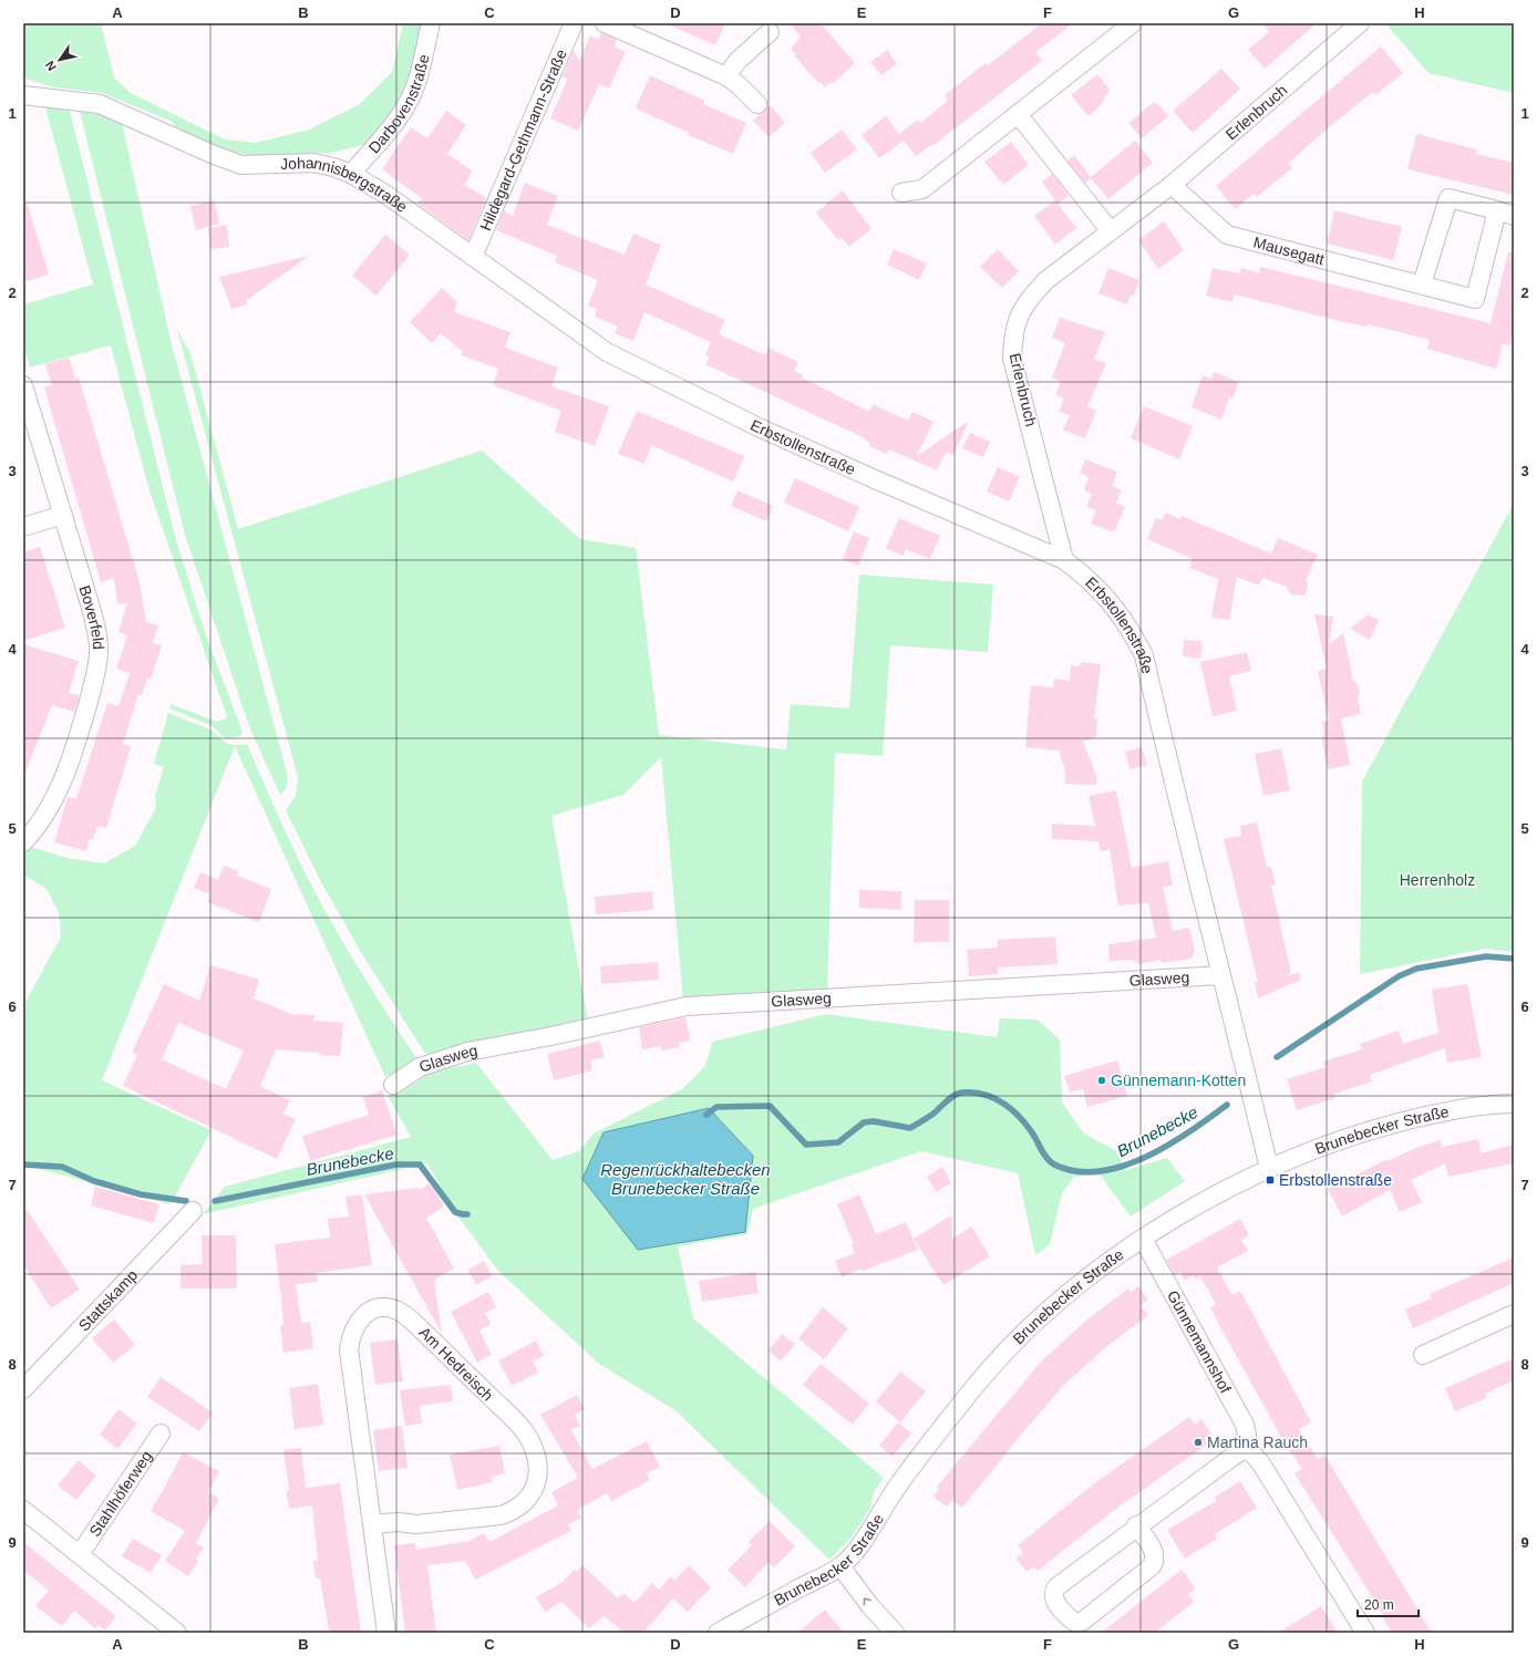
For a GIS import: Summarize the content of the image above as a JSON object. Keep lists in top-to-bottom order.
{
  "streets": {
    "street": [
      "Darbovenstraße",
      "Erlenbruch",
      "Hildegard-Gethmann-Straße",
      "Johannisbergstraße",
      "Mausegatt",
      "Erbstollenstraße",
      "Boverfeld",
      "Glasweg",
      "Brunebecker Straße",
      "Stattskamp",
      "Günnemannshof",
      "Am Hedreisch",
      "Stahlhöferweg"
    ]
  },
  "crossings": [
    ["Darbovenstraße", "Johannisbergstraße"],
    ["Erlenbruch", "Mausegatt"],
    ["Erlenbruch", "Erbstollenstraße"],
    ["Hildegard-Gethmann-Straße", "Johannisbergstraße"],
    ["Johannisbergstraße", "Erbstollenstraße"],
    ["Erbstollenstraße", "Glasweg"],
    ["Erbstollenstraße", "Brunebecker Straße"],
    ["Brunebecker Straße", "Günnemannshof"]
  ],
  "water": ["Brunebecke", "Regenrückhaltebecken Brunebecker Straße"],
  "parks": ["Herrenholz"],
  "places": {
    "other": ["Günnemann-Kotten", "Martina Rauch"],
    "transit": ["Erbstollenstraße"]
  },
  "scale_bar": "20 m",
  "north": "bottom left",
  "grid": {
    "columns": [
      "A",
      "B",
      "C",
      "D",
      "E",
      "F",
      "G",
      "H"
    ],
    "rows": [
      "1",
      "2",
      "3",
      "4",
      "5",
      "6",
      "7",
      "8",
      "9"
    ]
  }
}
